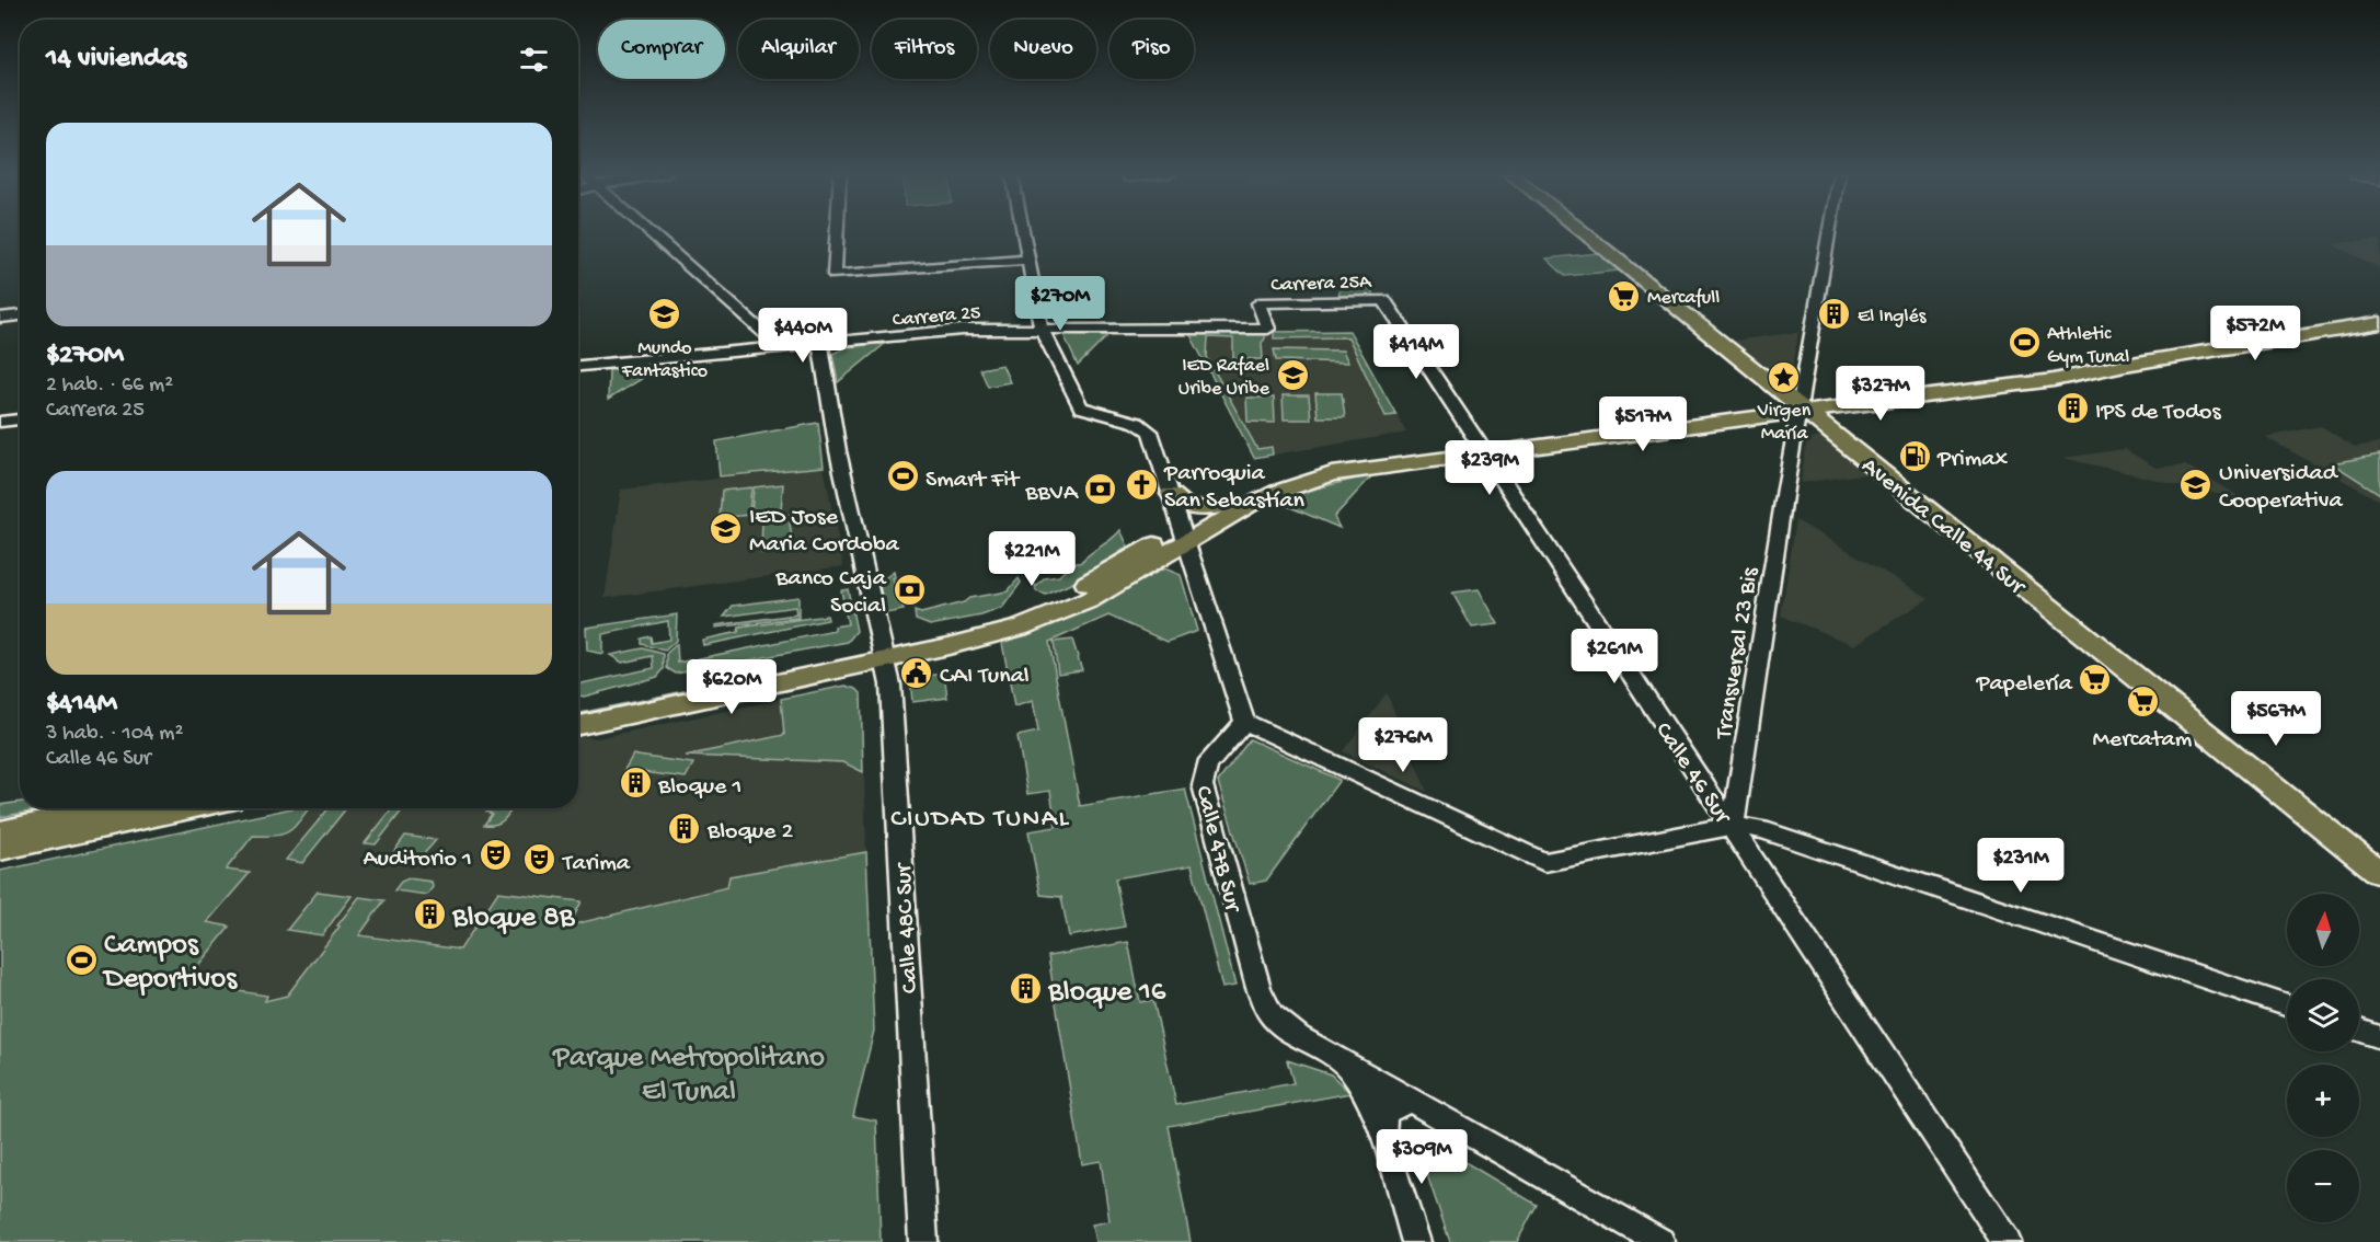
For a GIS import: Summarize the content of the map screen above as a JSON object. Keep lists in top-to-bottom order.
{
  "streets": {
    "main road": ["Avenida Calle 44 Sur"],
    "street": [
      "Carrera 25A",
      "Carrera 25",
      "Transversal 23 Bis",
      "Calle 46 Sur",
      "Calle 47B Sur",
      "Calle 48C Sur"
    ]
  },
  "crossings": [
    ["Carrera 25A", "Carrera 25"],
    ["Carrera 25A", "Calle 46 Sur"],
    ["Carrera 25", "Calle 48C Sur"],
    ["Avenida Calle 44 Sur", "Transversal 23 Bis"],
    ["Transversal 23 Bis", "Calle 46 Sur"]
  ],
  "districts": ["CIUDAD TUNAL"],
  "parks": ["Parque Metropolitano El Tunal"],
  "places": {
    "supermarket": ["Mercafull", "Papelería", "Mercatam"],
    "school or university": [
      "Mundo Fantastico",
      "IED Rafael Uribe Uribe",
      "Universidad Cooperativa",
      "IED Jose Maria Cordoba"
    ],
    "building": [
      "El Inglés",
      "IPS de Todos",
      "Bloque 1",
      "Bloque 2",
      "Bloque 8B",
      "Bloque 16"
    ],
    "sports": ["Athletic Gym Tunal", "Smart Fit", "Campos Deportivos"],
    "place": ["Virgen María"],
    "fuel station": ["Primax"],
    "church": ["Parroquia San Sebastían"],
    "bank": ["BBVA", "Banco Caja Social"],
    "public building": ["CAI Tunal"],
    "theatre": ["Auditorio 1", "Tarima"]
  },
  "north": "top",
  "page": {
    "chip": [
      "Comprar",
      "Alquilar",
      "Filtros",
      "Nuevo",
      "Piso"
    ],
    "heading": "14 viviendas",
    "list": [
      {
        "name": "$270M",
        "note": "2 hab. · 66 m² · Carrera 25"
      },
      {
        "name": "$414M",
        "note": "3 hab. · 104 m² · Calle 46 Sur"
      }
    ],
    "price": [
      "$270M",
      "$572M",
      "$440M",
      "$414M",
      "$327M",
      "$517M",
      "$239M",
      "$221M",
      "$261M",
      "$620M",
      "$567M",
      "$276M",
      "$231M",
      "$309M"
    ],
    "map_buttons": ["+", "−"]
  }
}
